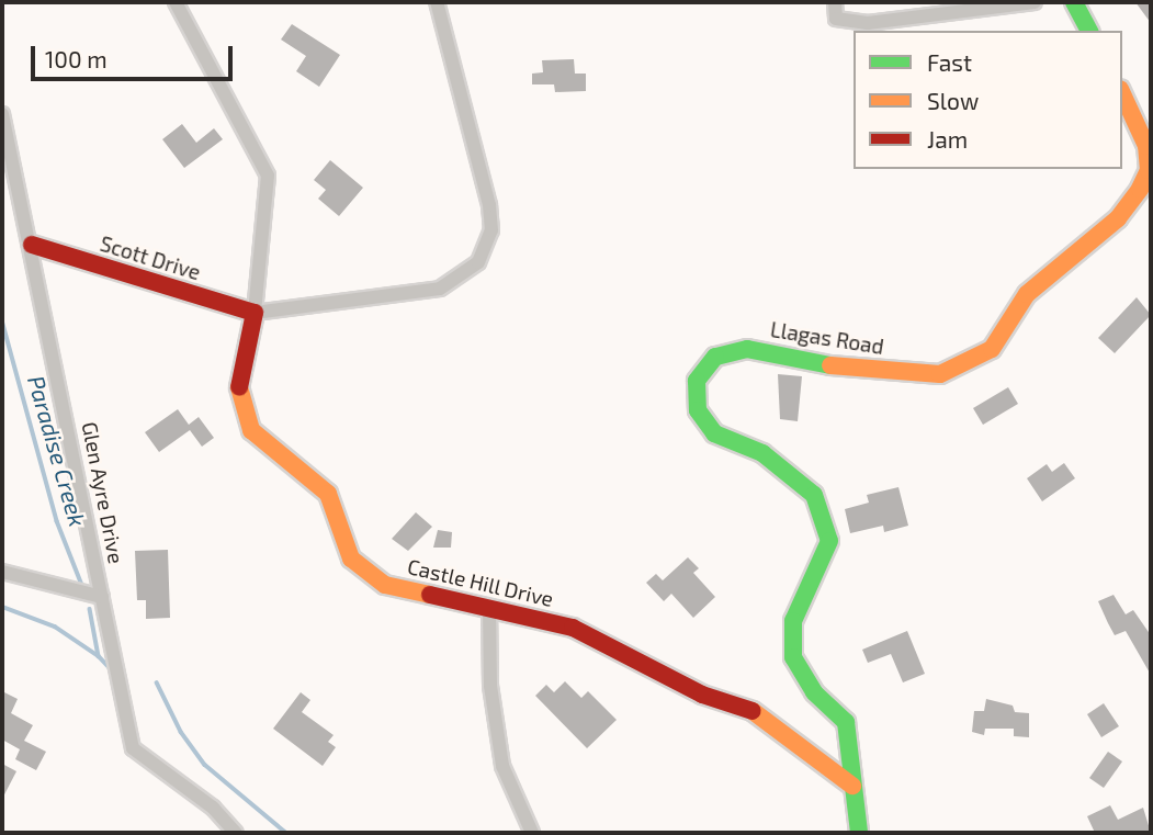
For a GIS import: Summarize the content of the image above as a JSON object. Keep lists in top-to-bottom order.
{
  "streets": {
    "street": [
      "Scott Drive",
      "Llagas Road",
      "Glen Ayre Drive",
      "Castle Hill Drive"
    ]
  },
  "crossings": [
    ["Scott Drive", "Glen Ayre Drive"],
    ["Scott Drive", "Castle Hill Drive"],
    ["Llagas Road", "Castle Hill Drive"]
  ],
  "water": ["Paradise Creek"],
  "legend": ["Fast", "Slow", "Jam"],
  "scale_bar": "100 m"
}
